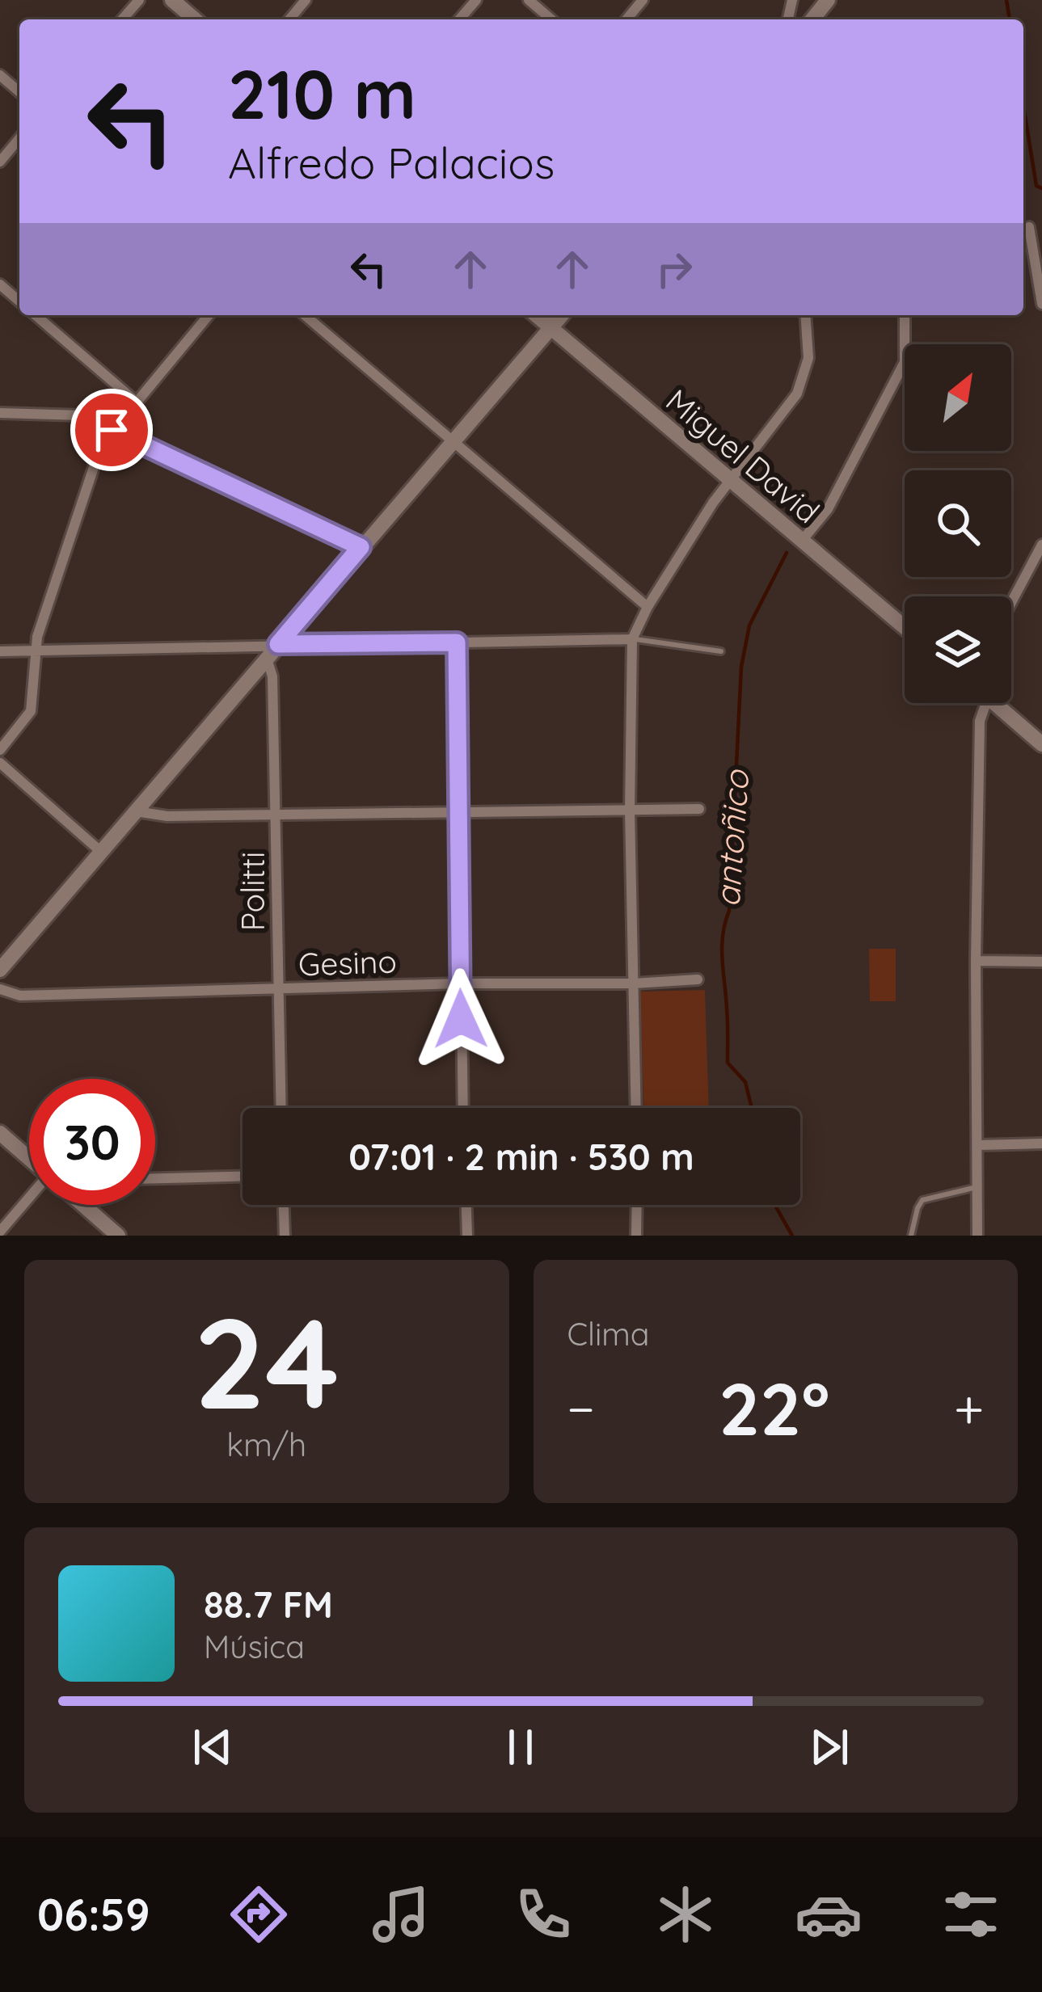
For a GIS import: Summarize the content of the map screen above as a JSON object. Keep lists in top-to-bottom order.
{
  "streets": {
    "street": ["Miguel David", "Politti", "Gesino"]
  },
  "crossings": [
    ["Politti", "Gesino"]
  ],
  "water": ["antoñico"],
  "north": "top right",
  "page": {
    "turn": ["210 m", "Alfredo Palacios"],
    "limit": "30",
    "trip": "07:01 · 2 min · 530 m",
    "tile": [
      ["24", "km/h"],
      "Clima"
    ],
    "heat": ["−", "22°", "+"],
    "song": ["88.7 FM", "Música"],
    "tabs": "06:59"
  }
}
